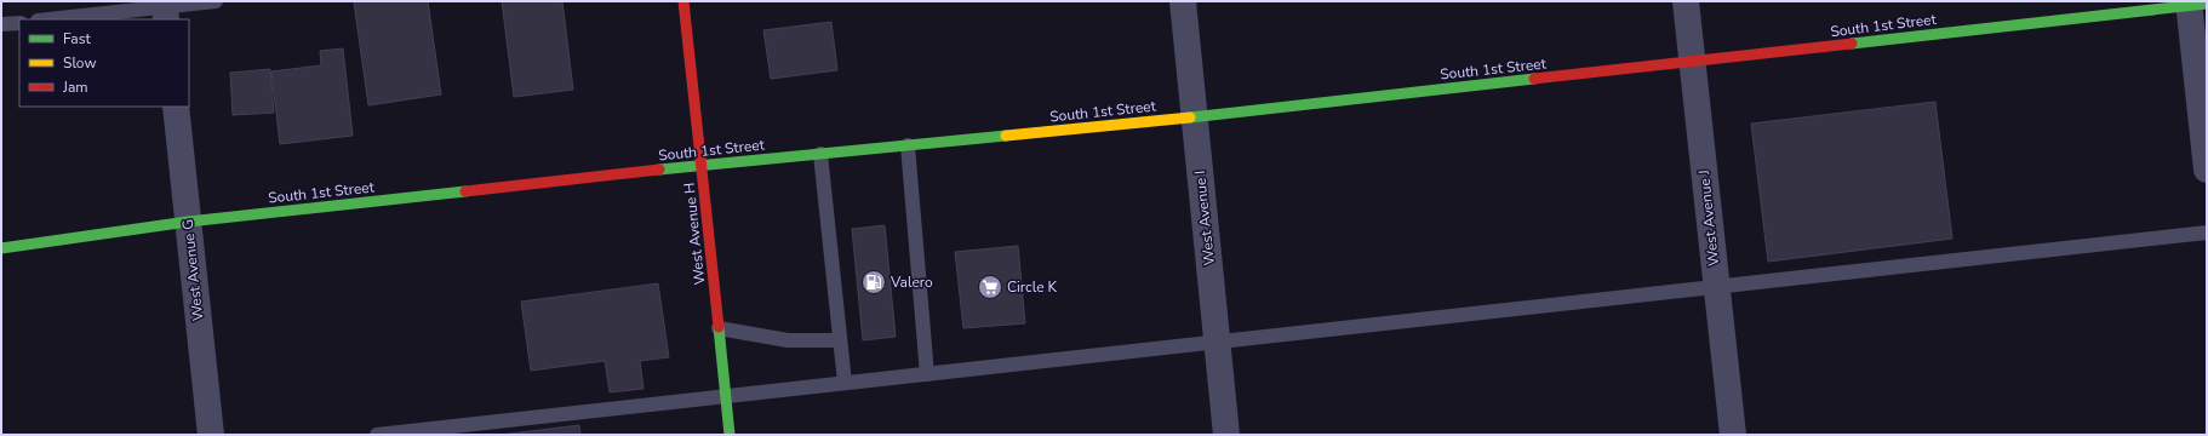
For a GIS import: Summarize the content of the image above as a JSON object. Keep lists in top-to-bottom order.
{
  "streets": {
    "main road": ["South 1st Street", "West Avenue H"],
    "street": ["West Avenue I", "West Avenue J", "West Avenue G"]
  },
  "crossings": [
    ["South 1st Street", "West Avenue I"],
    ["South 1st Street", "West Avenue J"],
    ["South 1st Street", "West Avenue H"],
    ["South 1st Street", "West Avenue G"]
  ],
  "places": {
    "fuel station": ["Valero"],
    "supermarket": ["Circle K"]
  },
  "legend": ["Fast", "Slow", "Jam"]
}
